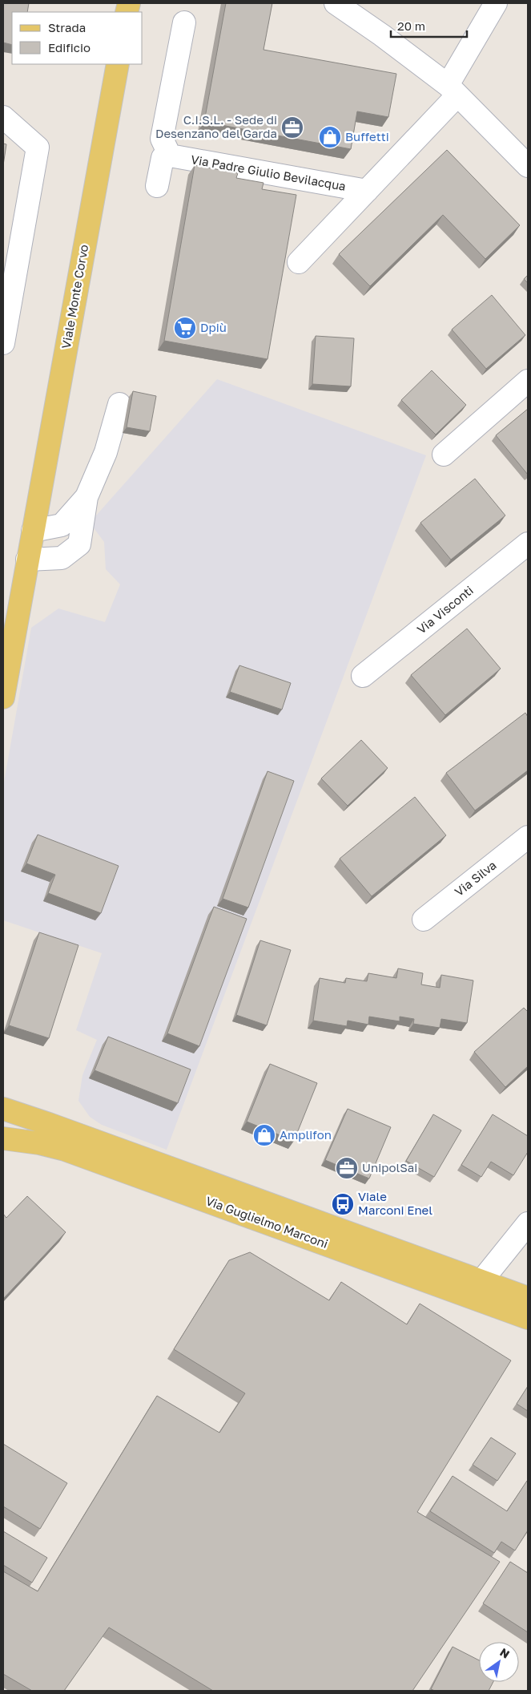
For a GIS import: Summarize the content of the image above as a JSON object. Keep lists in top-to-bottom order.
{
  "streets": {
    "main road": ["Viale Monte Corvo", "Via Guglielmo Marconi"],
    "street": ["Via Padre Giulio Bevilacqua", "Via Visconti", "Via Silva"]
  },
  "places": {
    "office": ["C.I.S.L. - Sede di Desenzano del Garda", "UnipolSai"],
    "shop": ["Buffetti", "Amplifon"],
    "supermarket": ["Dpiù"],
    "bus stop": ["Viale Marconi Enel"]
  },
  "legend": ["Strada", "Edificio"],
  "scale_bar": "20 m",
  "north": "top right"
}
